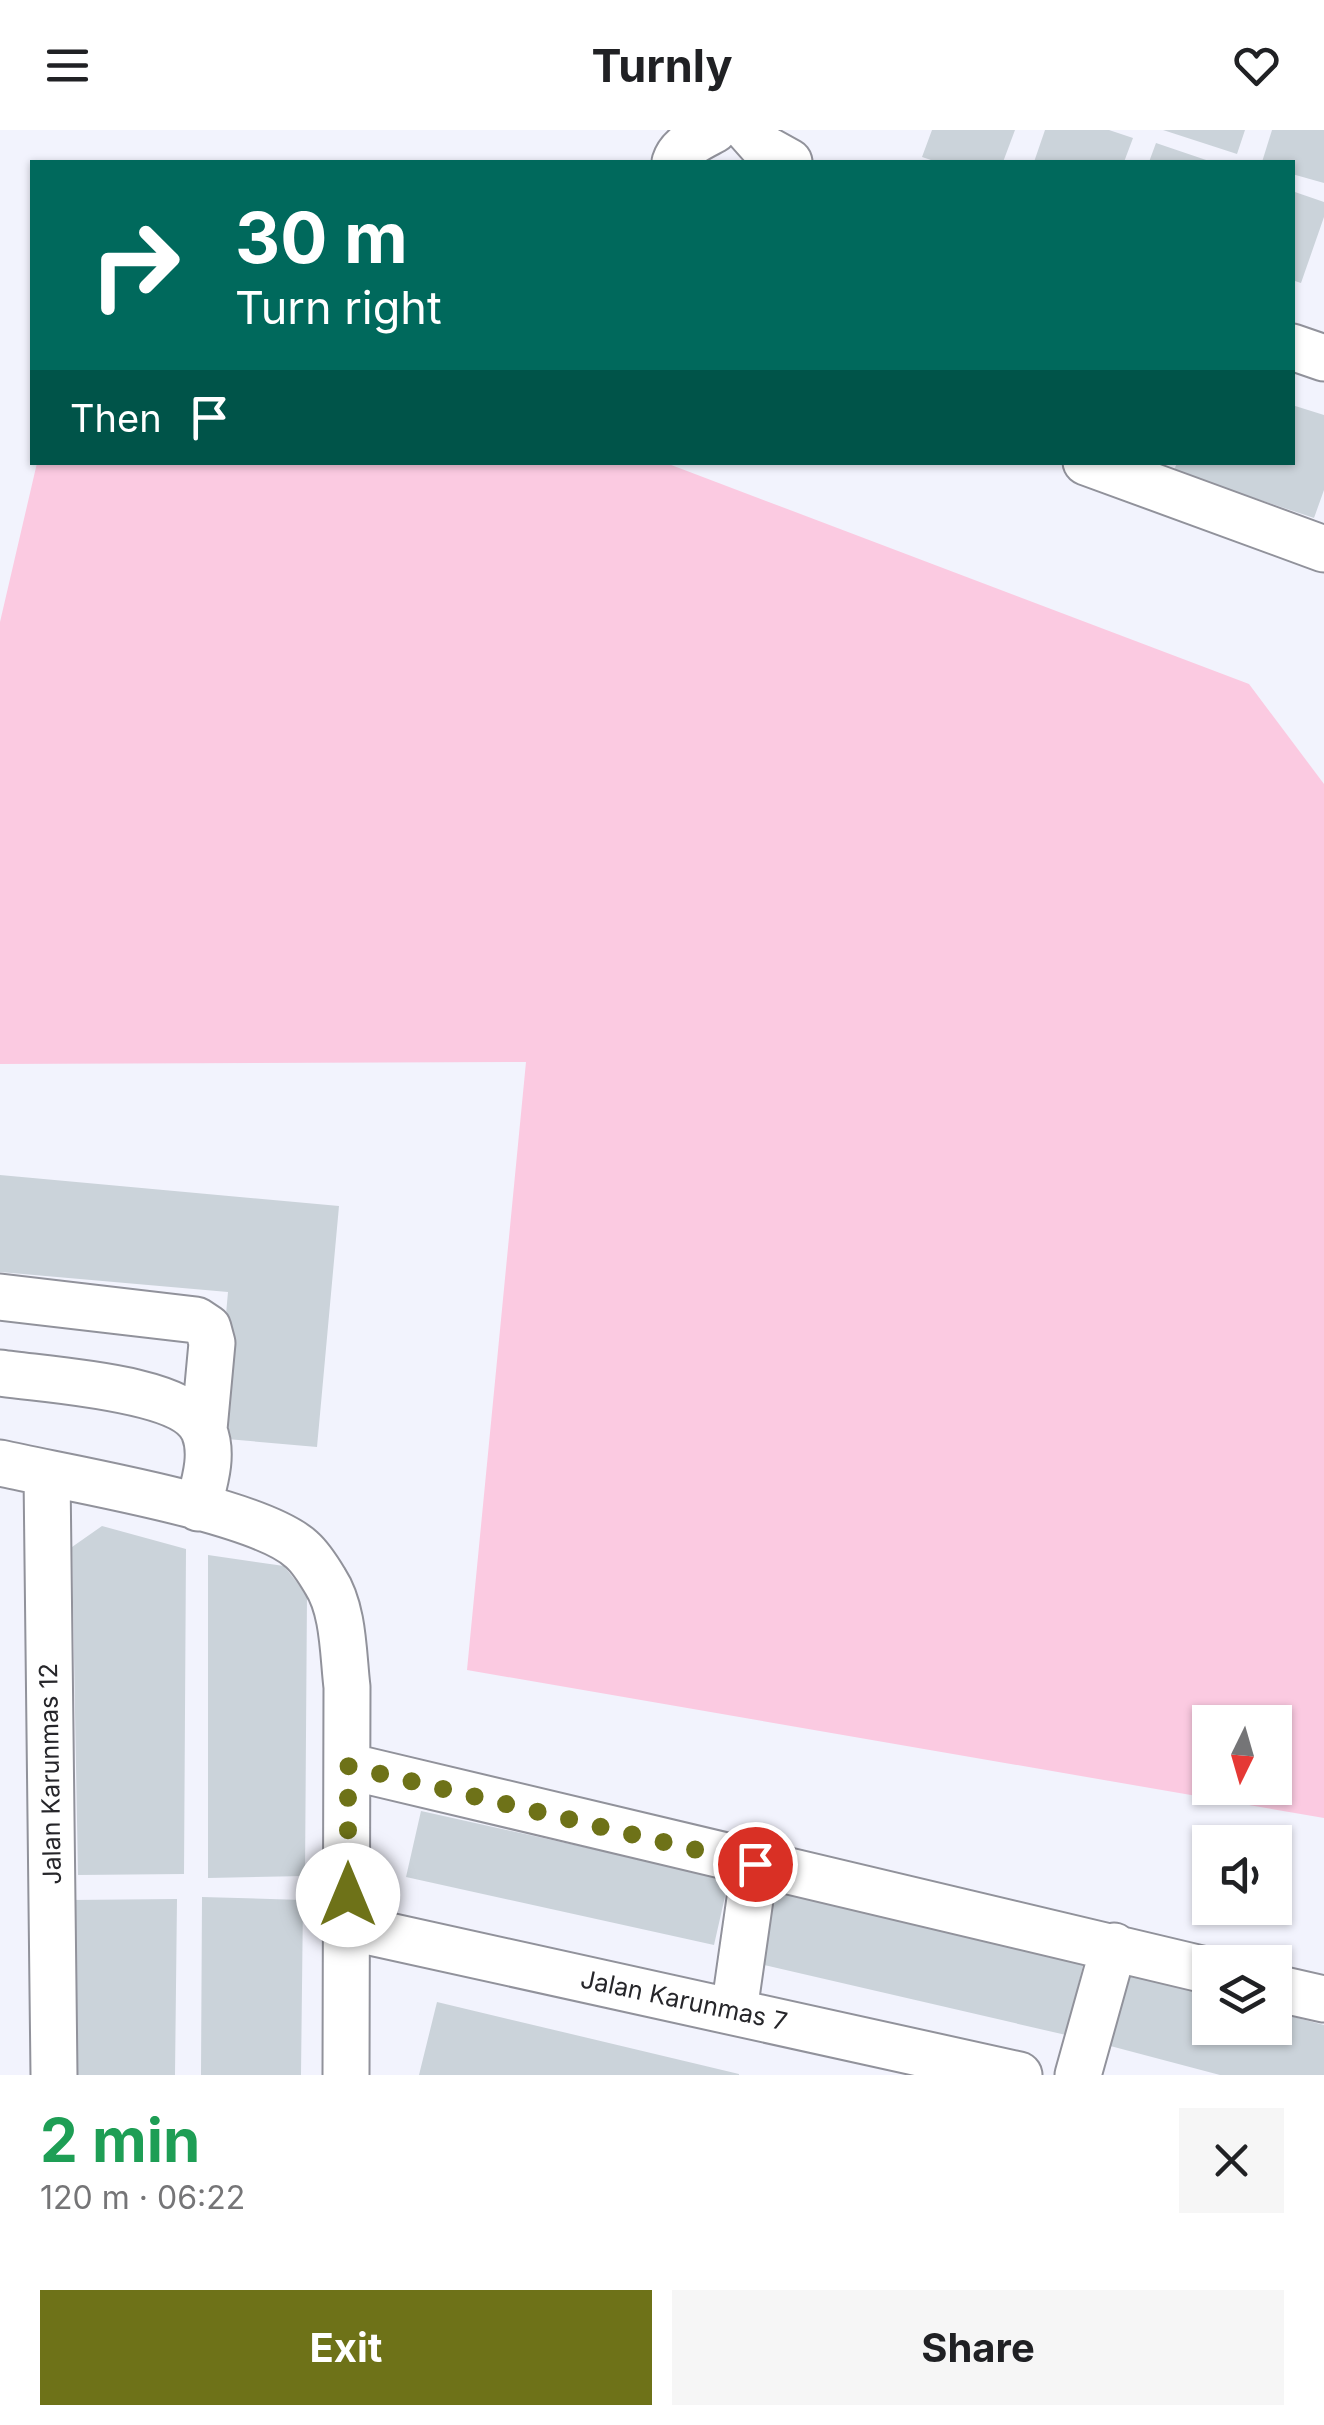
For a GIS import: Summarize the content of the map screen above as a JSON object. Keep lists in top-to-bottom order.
{
  "streets": {
    "street": ["Jalan Karunmas 12", "Jalan Karunmas 7"]
  },
  "north": "bottom",
  "page": {
    "header": "Turnly",
    "turn": ["30 m", "Turn right"],
    "then": "Then",
    "heading": ["2 min", "120 m · 06:22"],
    "buttons": ["Exit", "Share"]
  }
}
